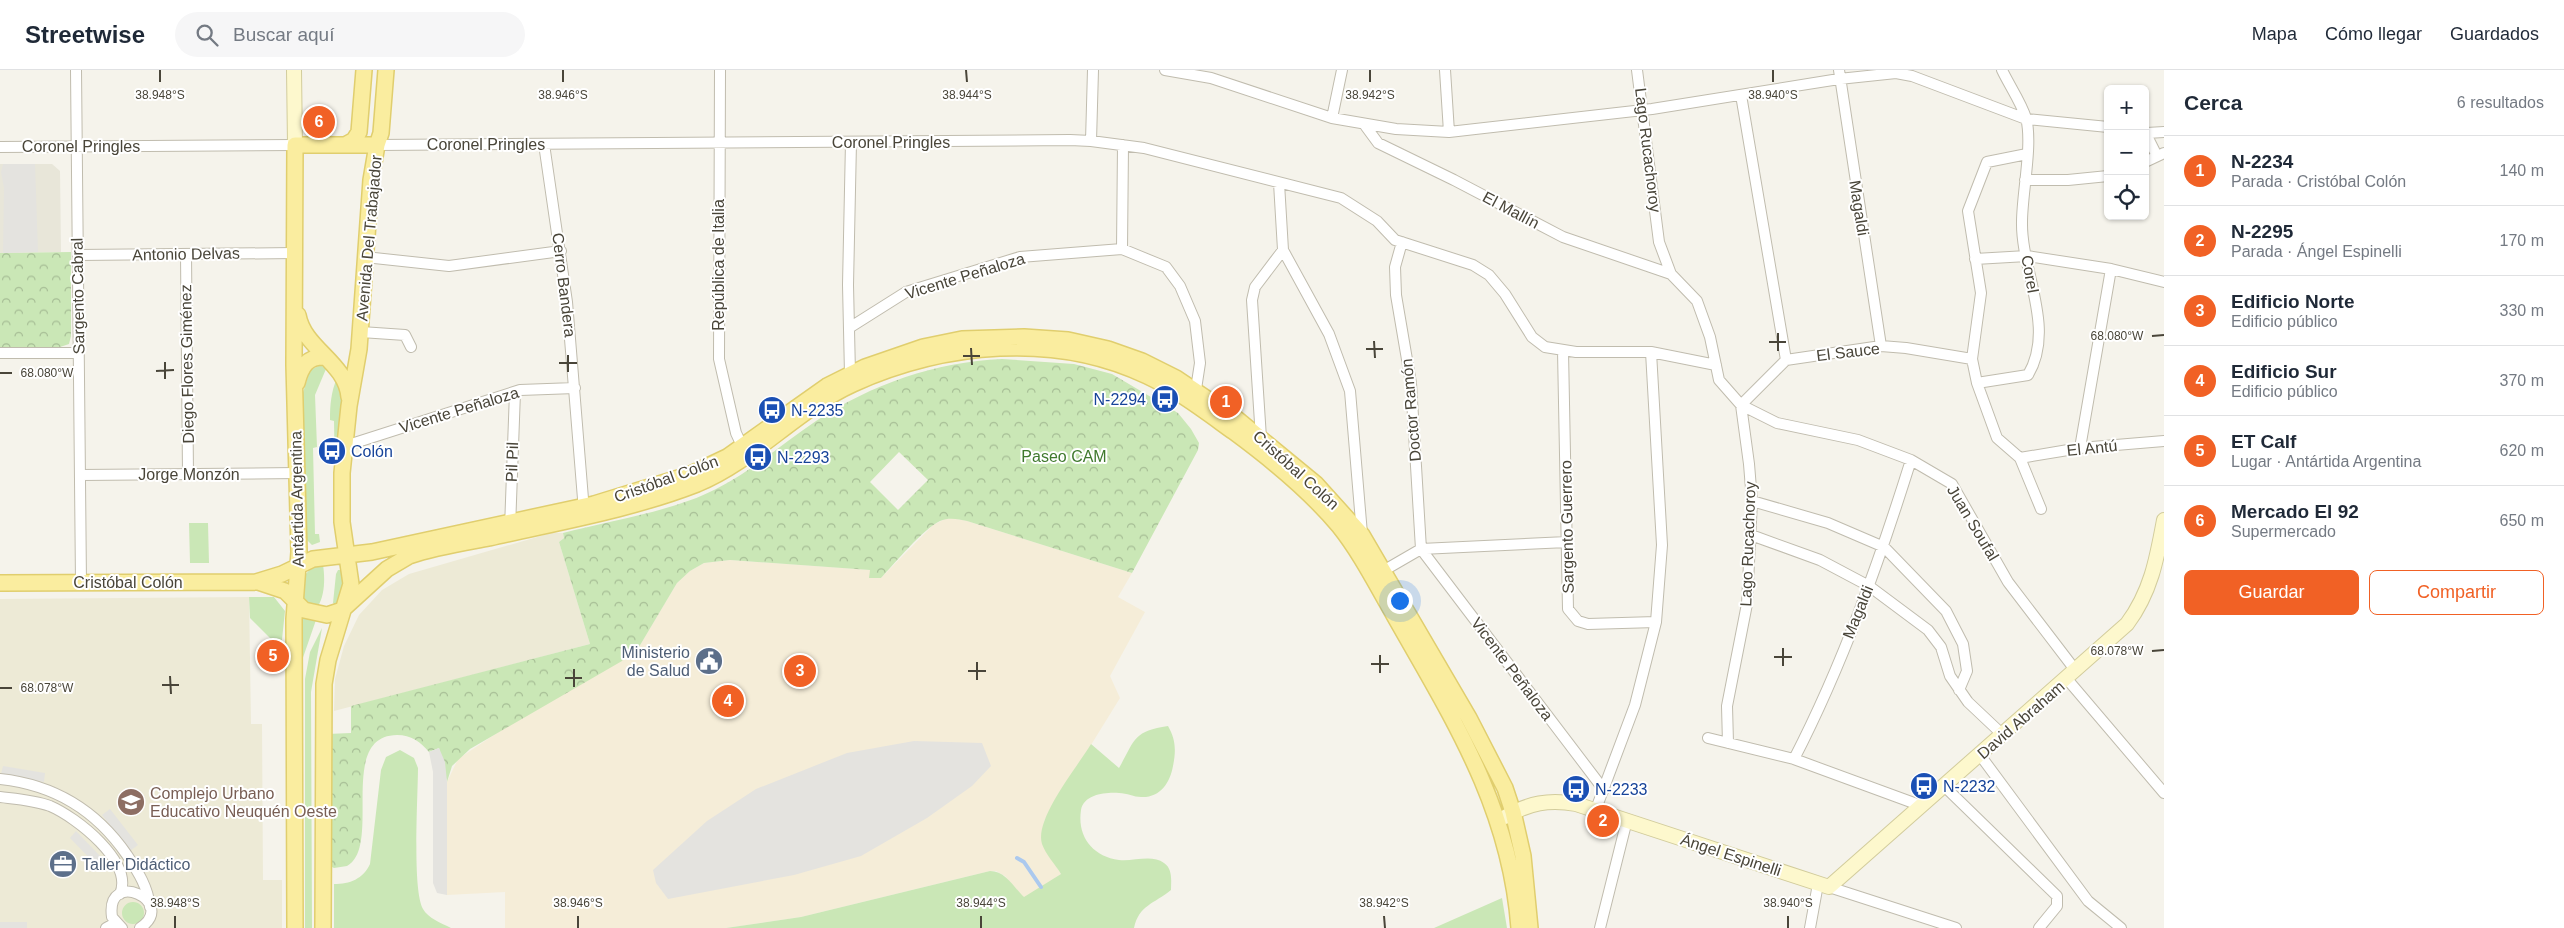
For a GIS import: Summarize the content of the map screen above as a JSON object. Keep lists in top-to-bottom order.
{
  "streets": {
    "main road": [
      "Coronel Pringles",
      "Avenida Del Trabajador",
      "Cristóbal Colón",
      "Antártida Argentina",
      "David Abraham",
      "Ángel Espinelli"
    ],
    "street": [
      "Lago Rucachoroy",
      "Magaldi",
      "El Mallín",
      "Antonio Delvas",
      "República de Italia",
      "Corel",
      "Vicente Peñaloza",
      "Cerro Bandera",
      "Sargento Cabral",
      "El Sauce",
      "Diego Flores Giménez",
      "Doctor Ramón",
      "El Antú",
      "Pil Pil",
      "Jorge Monzón",
      "Juan Soufal",
      "Sargento Guerrero"
    ]
  },
  "crossings": [
    ["Coronel Pringles", "Lago Rucachoroy"],
    ["Coronel Pringles", "Avenida Del Trabajador"],
    ["Coronel Pringles", "República de Italia"],
    ["Coronel Pringles", "Cerro Bandera"],
    ["Coronel Pringles", "Sargento Cabral"],
    ["Coronel Pringles", "Doctor Ramón"],
    ["Coronel Pringles", "Antártida Argentina"],
    ["Coronel Pringles", "Sargento Guerrero"],
    ["Lago Rucachoroy", "El Mallín"],
    ["Lago Rucachoroy", "Juan Soufal"],
    ["Magaldi", "El Sauce"],
    ["Magaldi", "Juan Soufal"],
    ["Antonio Delvas", "Sargento Cabral"],
    ["Antonio Delvas", "Diego Flores Giménez"],
    ["Antonio Delvas", "Antártida Argentina"],
    ["República de Italia", "Cristóbal Colón"],
    ["Vicente Peñaloza", "Cerro Bandera"],
    ["Vicente Peñaloza", "Doctor Ramón"],
    ["Vicente Peñaloza", "Pil Pil"],
    ["Vicente Peñaloza", "Cristóbal Colón"],
    ["Cerro Bandera", "Cristóbal Colón"],
    ["Sargento Cabral", "Cristóbal Colón"],
    ["Sargento Cabral", "Jorge Monzón"],
    ["Diego Flores Giménez", "Jorge Monzón"],
    ["Pil Pil", "Cristóbal Colón"],
    ["Cristóbal Colón", "Antártida Argentina"],
    ["Cristóbal Colón", "Ángel Espinelli"],
    ["Jorge Monzón", "Antártida Argentina"],
    ["Juan Soufal", "David Abraham"],
    ["David Abraham", "Ángel Espinelli"]
  ],
  "parks": ["Paseo CAM"],
  "places": {
    "bus stop": [
      "N-2294",
      "N-2235",
      "Colón",
      "N-2293",
      "N-2232",
      "N-2233"
    ],
    "public building": ["Ministerio de Salud"],
    "school or university": ["Complejo Urbano Educativo Neuquén Oeste"],
    "office": ["Taller Didáctico"]
  },
  "page": {
    "header": "Streetwise",
    "search": "Buscar aquí",
    "nav": ["Mapa", "Cómo llegar", "Guardados"],
    "heading": ["Cerca", "6 resultados"],
    "map_buttons": ["+", "−"],
    "pins": [
      "6",
      "1",
      "5",
      "3",
      "4",
      "2"
    ],
    "list": [
      {
        "mark": "1",
        "name": "N-2234",
        "note": "Parada · Cristóbal Colón",
        "value": "140 m"
      },
      {
        "mark": "2",
        "name": "N-2295",
        "note": "Parada · Ángel Espinelli",
        "value": "170 m"
      },
      {
        "mark": "3",
        "name": "Edificio Norte",
        "note": "Edificio público",
        "value": "330 m"
      },
      {
        "mark": "4",
        "name": "Edificio Sur",
        "note": "Edificio público",
        "value": "370 m"
      },
      {
        "mark": "5",
        "name": "ET Calf",
        "note": "Lugar · Antártida Argentina",
        "value": "620 m"
      },
      {
        "mark": "6",
        "name": "Mercado El 92",
        "note": "Supermercado",
        "value": "650 m"
      }
    ],
    "buttons": ["Guardar", "Compartir"]
  },
  "coordinates": [
    "38.948°S",
    "38.946°S",
    "38.944°S",
    "38.942°S",
    "38.940°S",
    "68.080°W",
    "68.078°W"
  ]
}
